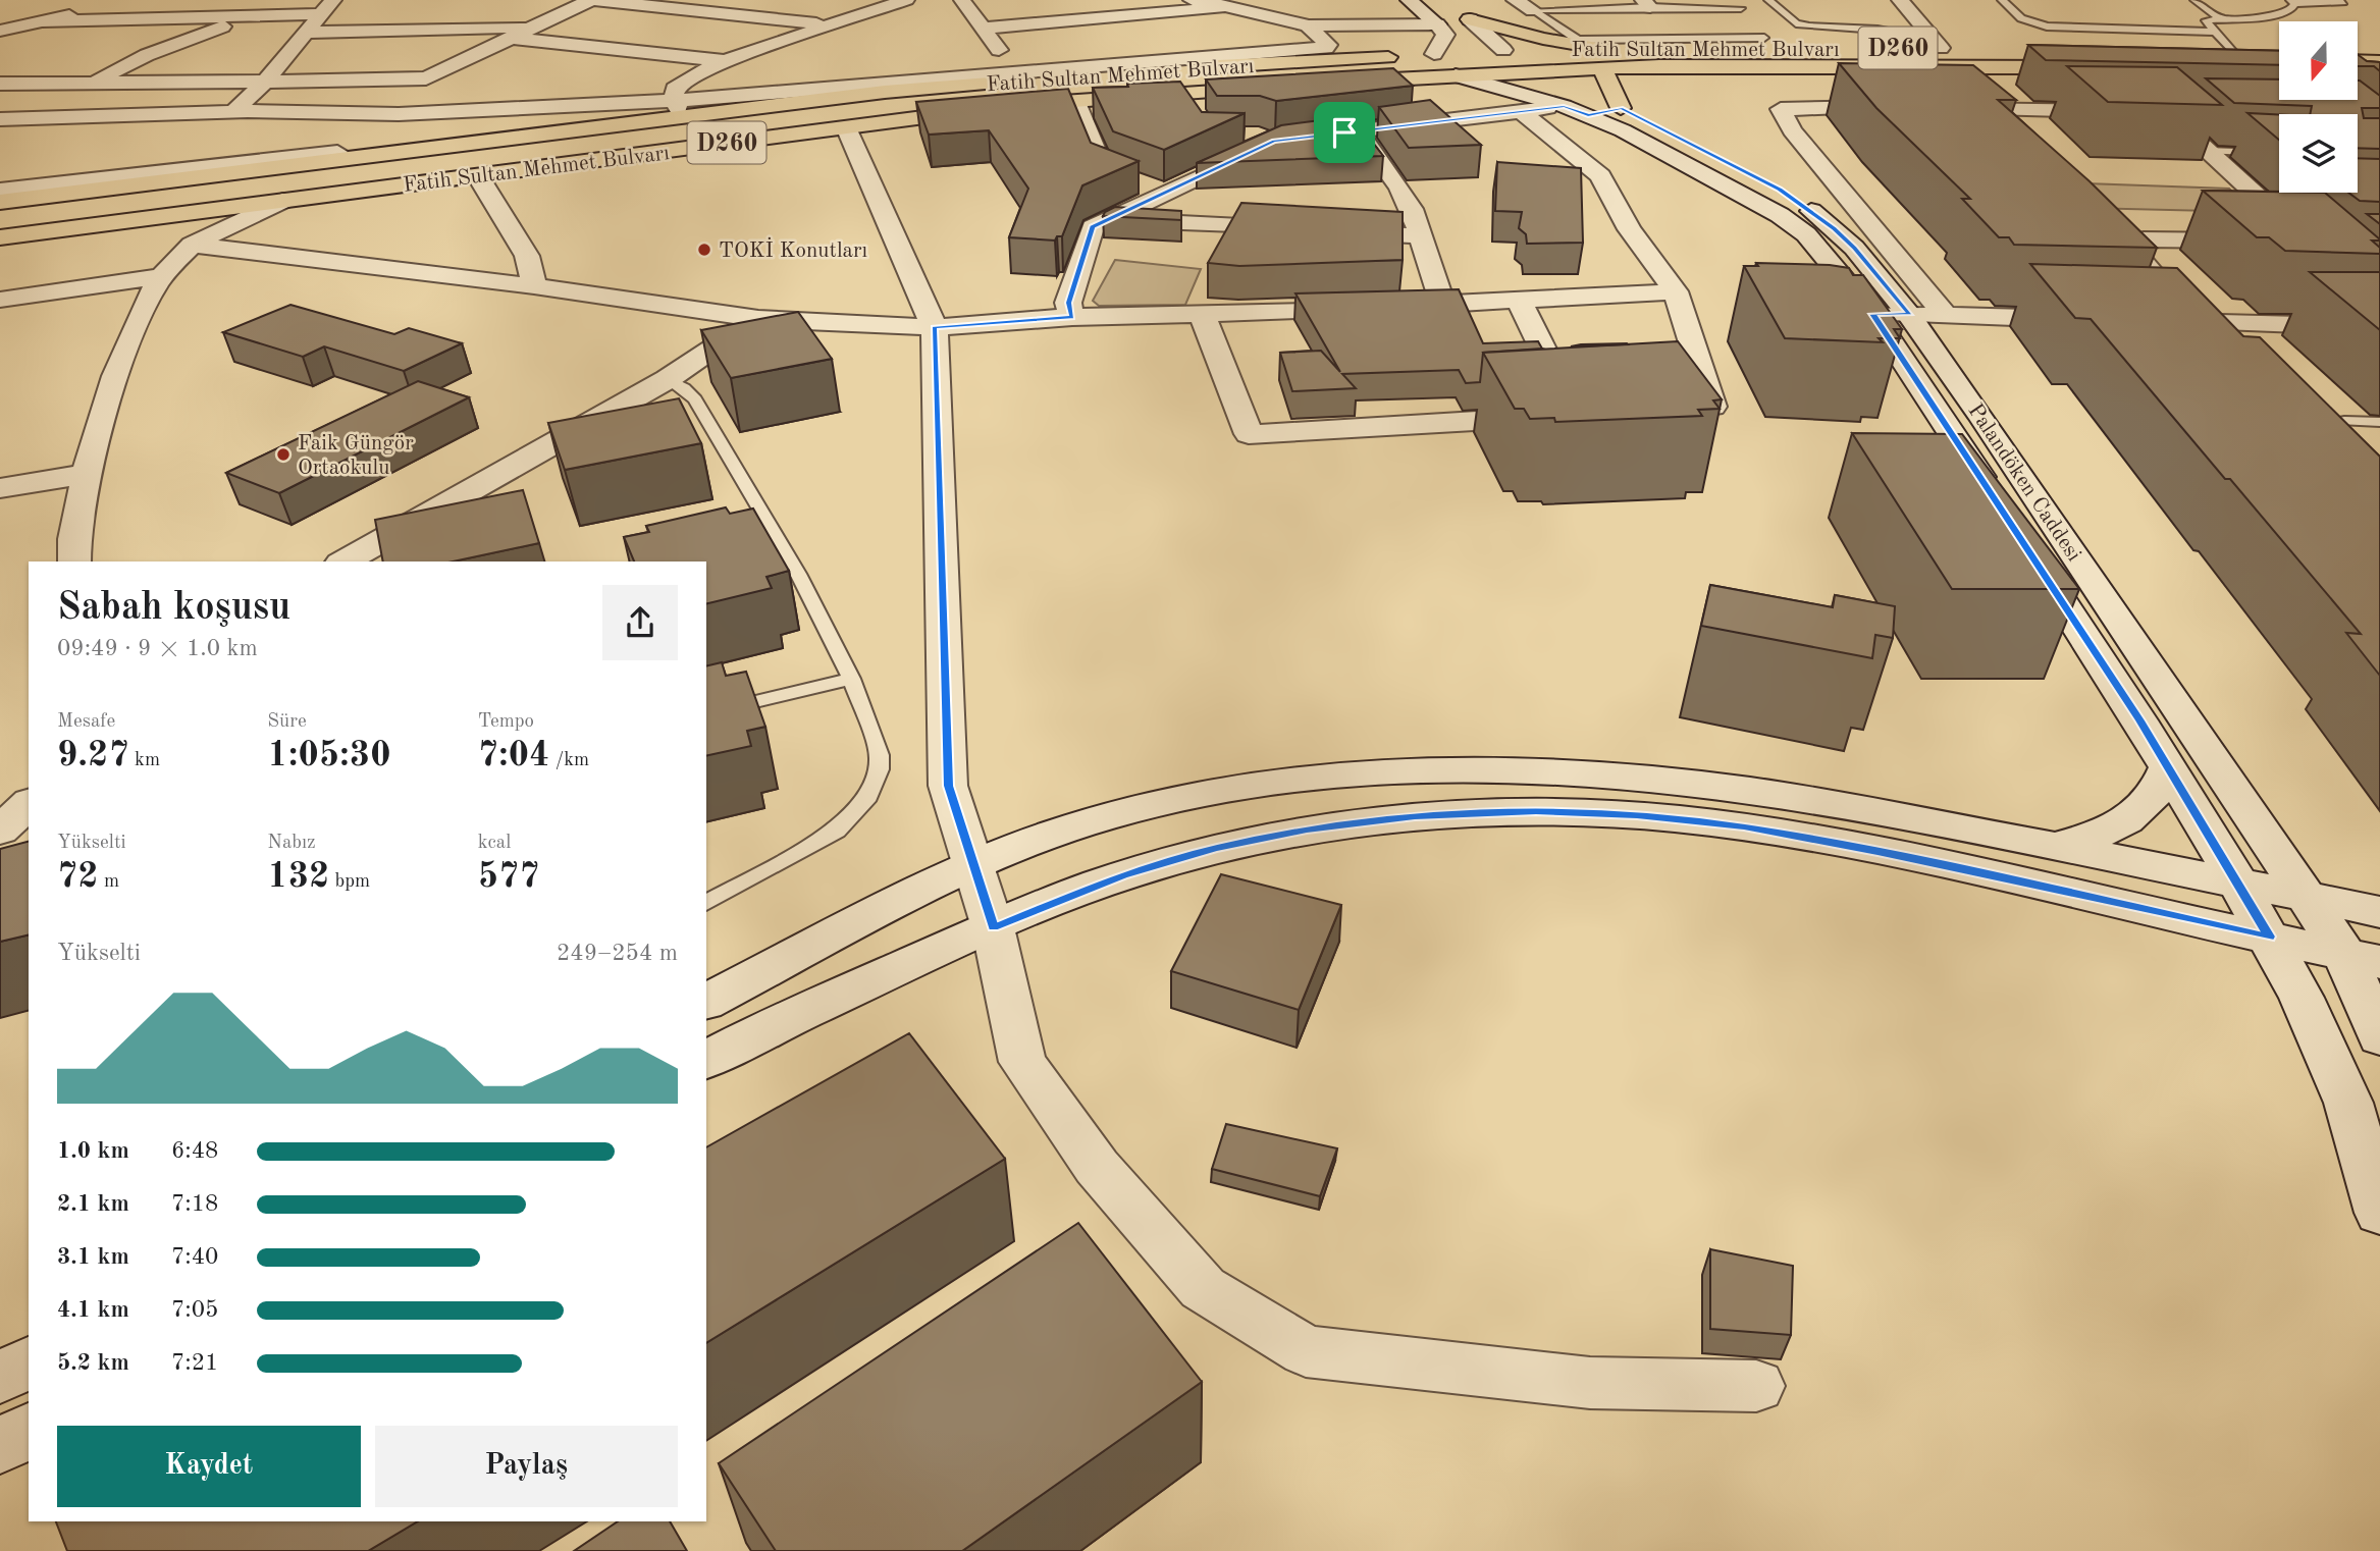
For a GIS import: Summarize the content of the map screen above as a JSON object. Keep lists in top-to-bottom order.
{
  "streets": {
    "highway": ["D260", "Fatih Sultan Mehmet Bulvarı"],
    "street": ["Palandöken Caddesi"]
  },
  "crossings": [
    ["D260", "Fatih Sultan Mehmet Bulvarı"],
    ["D260", "Palandöken Caddesi"],
    ["Fatih Sultan Mehmet Bulvarı", "Palandöken Caddesi"]
  ],
  "places": ["TOKİ Konutları", "Faik Güngör Ortaokulu"],
  "north": "bottom",
  "page": {
    "heading": ["Sabah koşusu", "09:49 · 9 × 1.0 km"],
    "stats": [
      ["Mesafe", "9.27 km"],
      ["Süre", "1:05:30"],
      ["Tempo", "7:04 /km"],
      ["Yükselti", "72 m"],
      ["Nabız", "132 bpm"],
      ["kcal", "577"]
    ],
    "chart": ["Yükselti", "249–254 m"],
    "list": [
      {
        "name": "1.0 km",
        "note": "6:48"
      },
      {
        "name": "2.1 km",
        "note": "7:18"
      },
      {
        "name": "3.1 km",
        "note": "7:40"
      },
      {
        "name": "4.1 km",
        "note": "7:05"
      },
      {
        "name": "5.2 km",
        "note": "7:21"
      }
    ],
    "buttons": ["Kaydet", "Paylaş"]
  }
}
